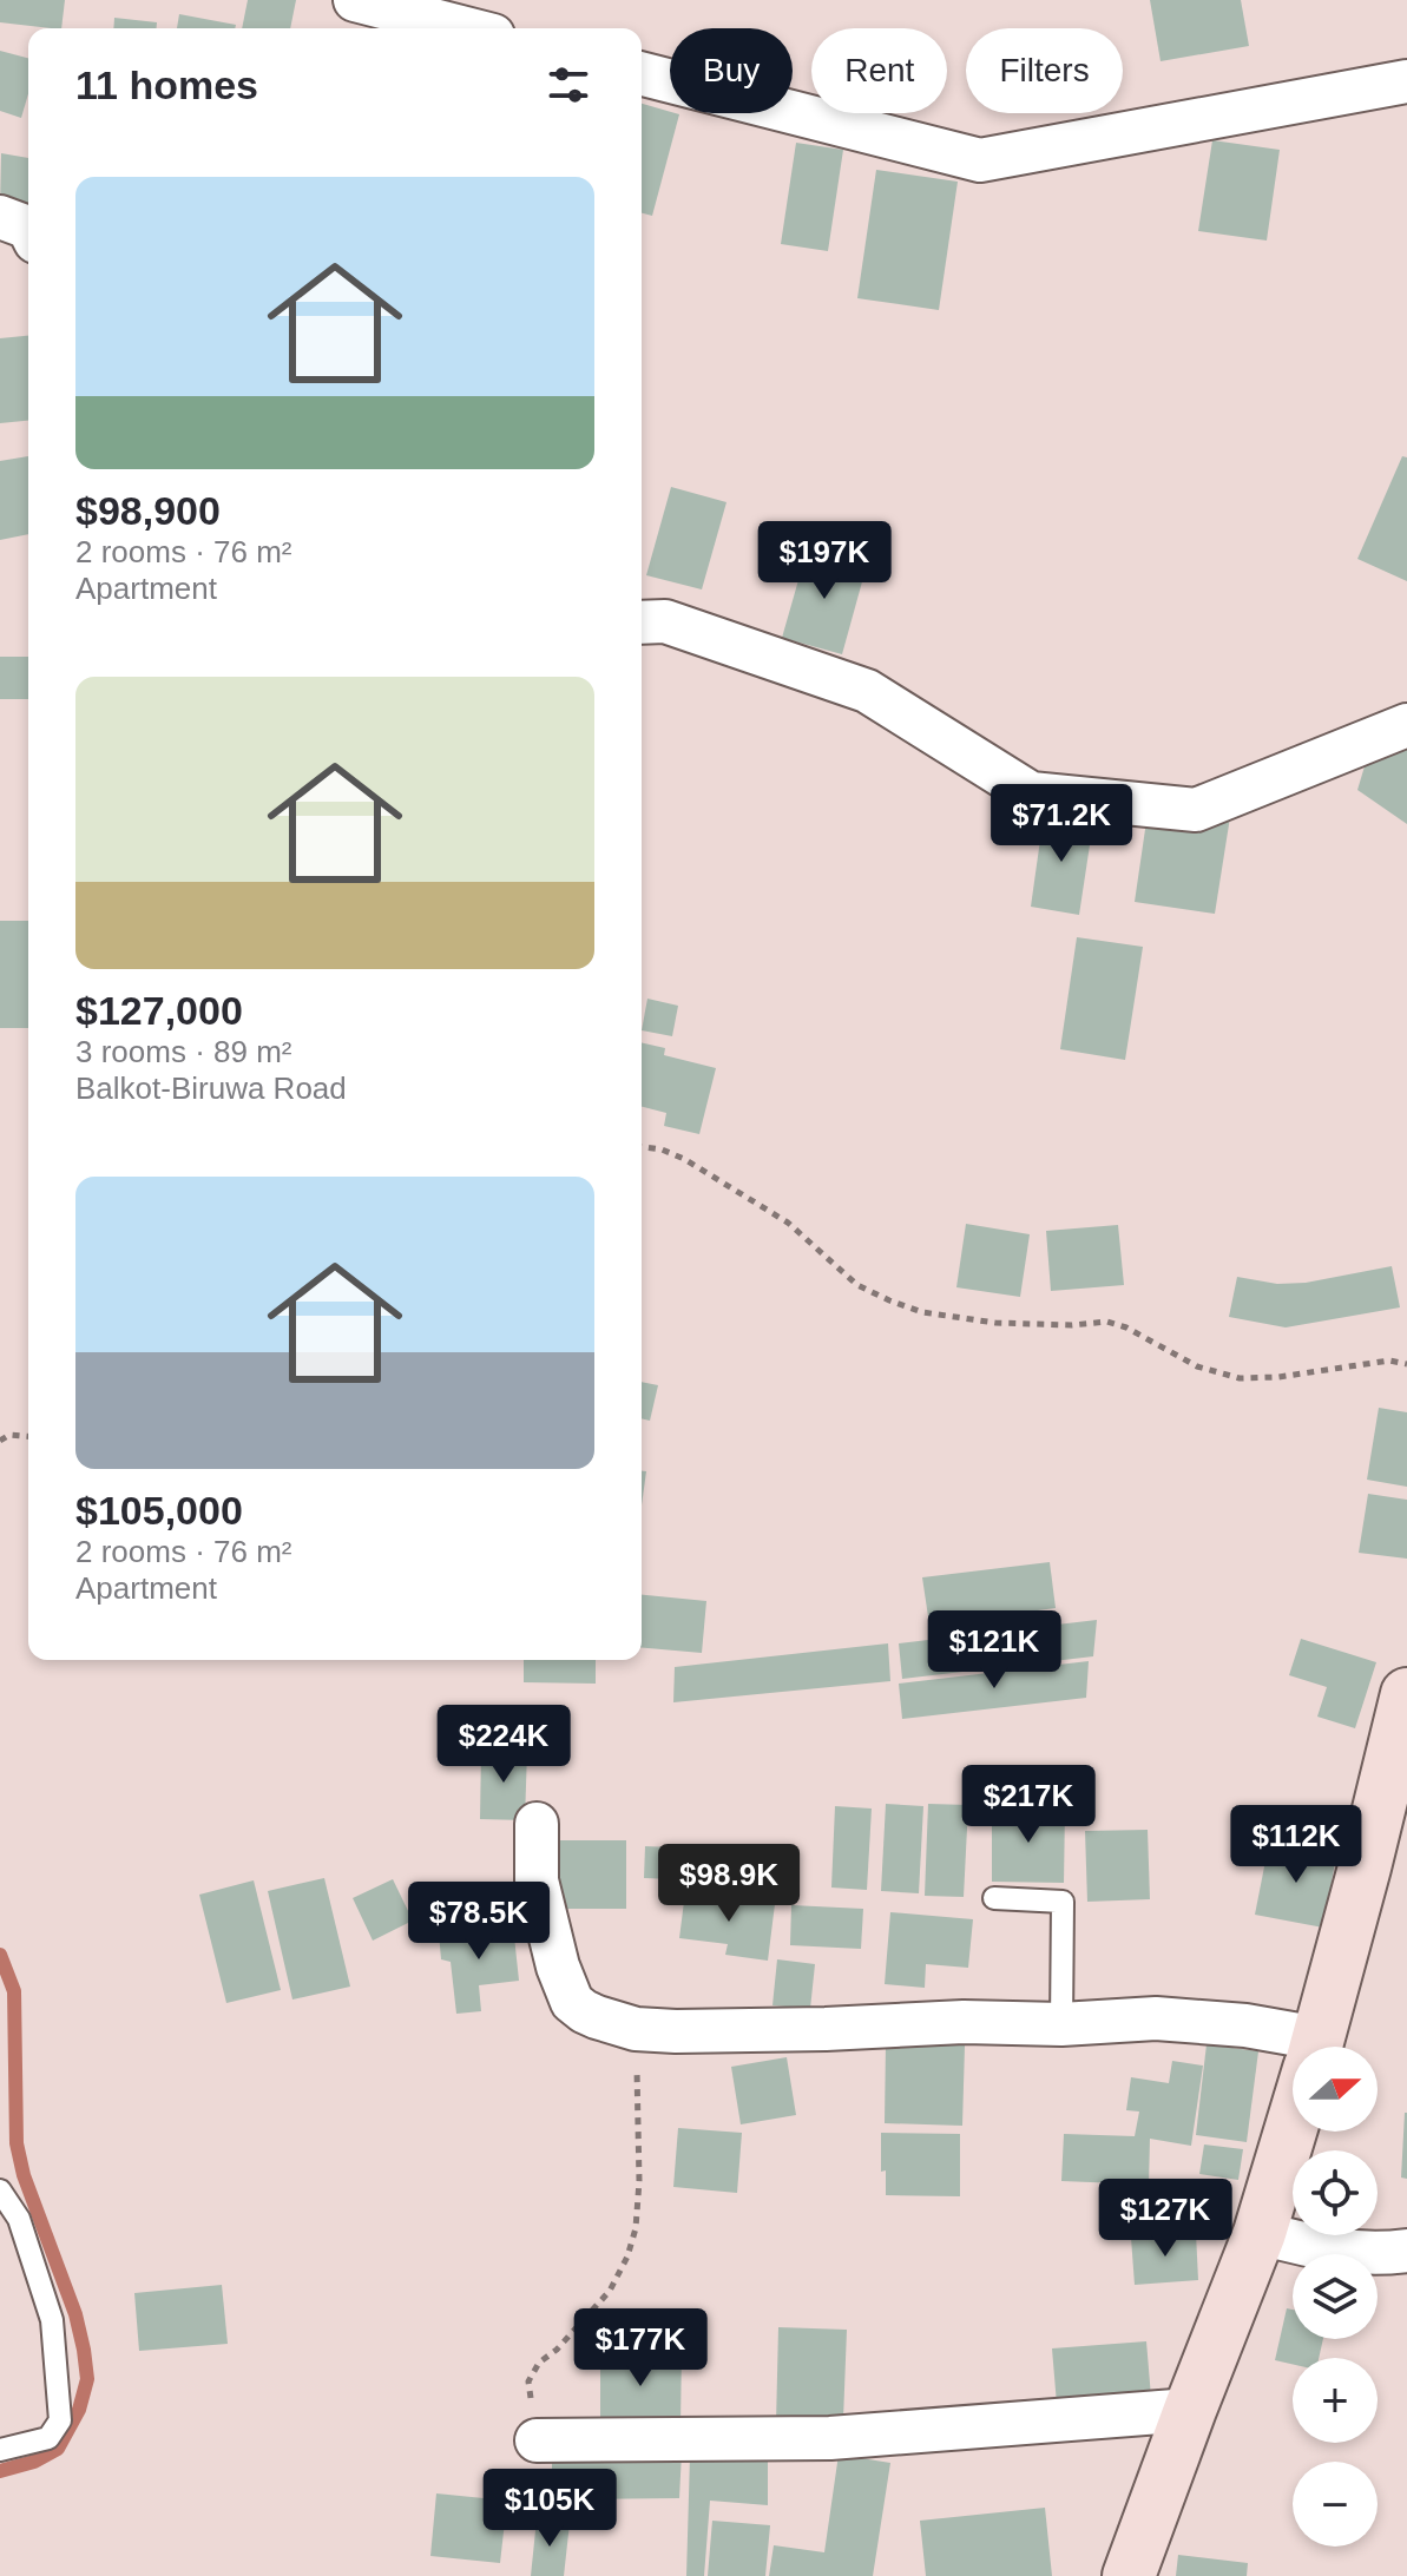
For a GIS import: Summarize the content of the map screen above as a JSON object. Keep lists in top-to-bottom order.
{
  "north": "right",
  "page": {
    "chip": ["Buy", "Rent", "Filters"],
    "heading": "11 homes",
    "list": [
      {
        "name": "$98,900",
        "note": "2 rooms · 76 m² · Apartment"
      },
      {
        "name": "$127,000",
        "note": "3 rooms · 89 m² · Balkot-Biruwa Road"
      },
      {
        "name": "$105,000",
        "note": "2 rooms · 76 m² · Apartment"
      }
    ],
    "price": [
      "$197K",
      "$71.2K",
      "$121K",
      "$224K",
      "$217K",
      "$112K",
      "$98.9K",
      "$78.5K",
      "$127K",
      "$177K",
      "$105K"
    ],
    "map_buttons": ["+", "−"]
  }
}
